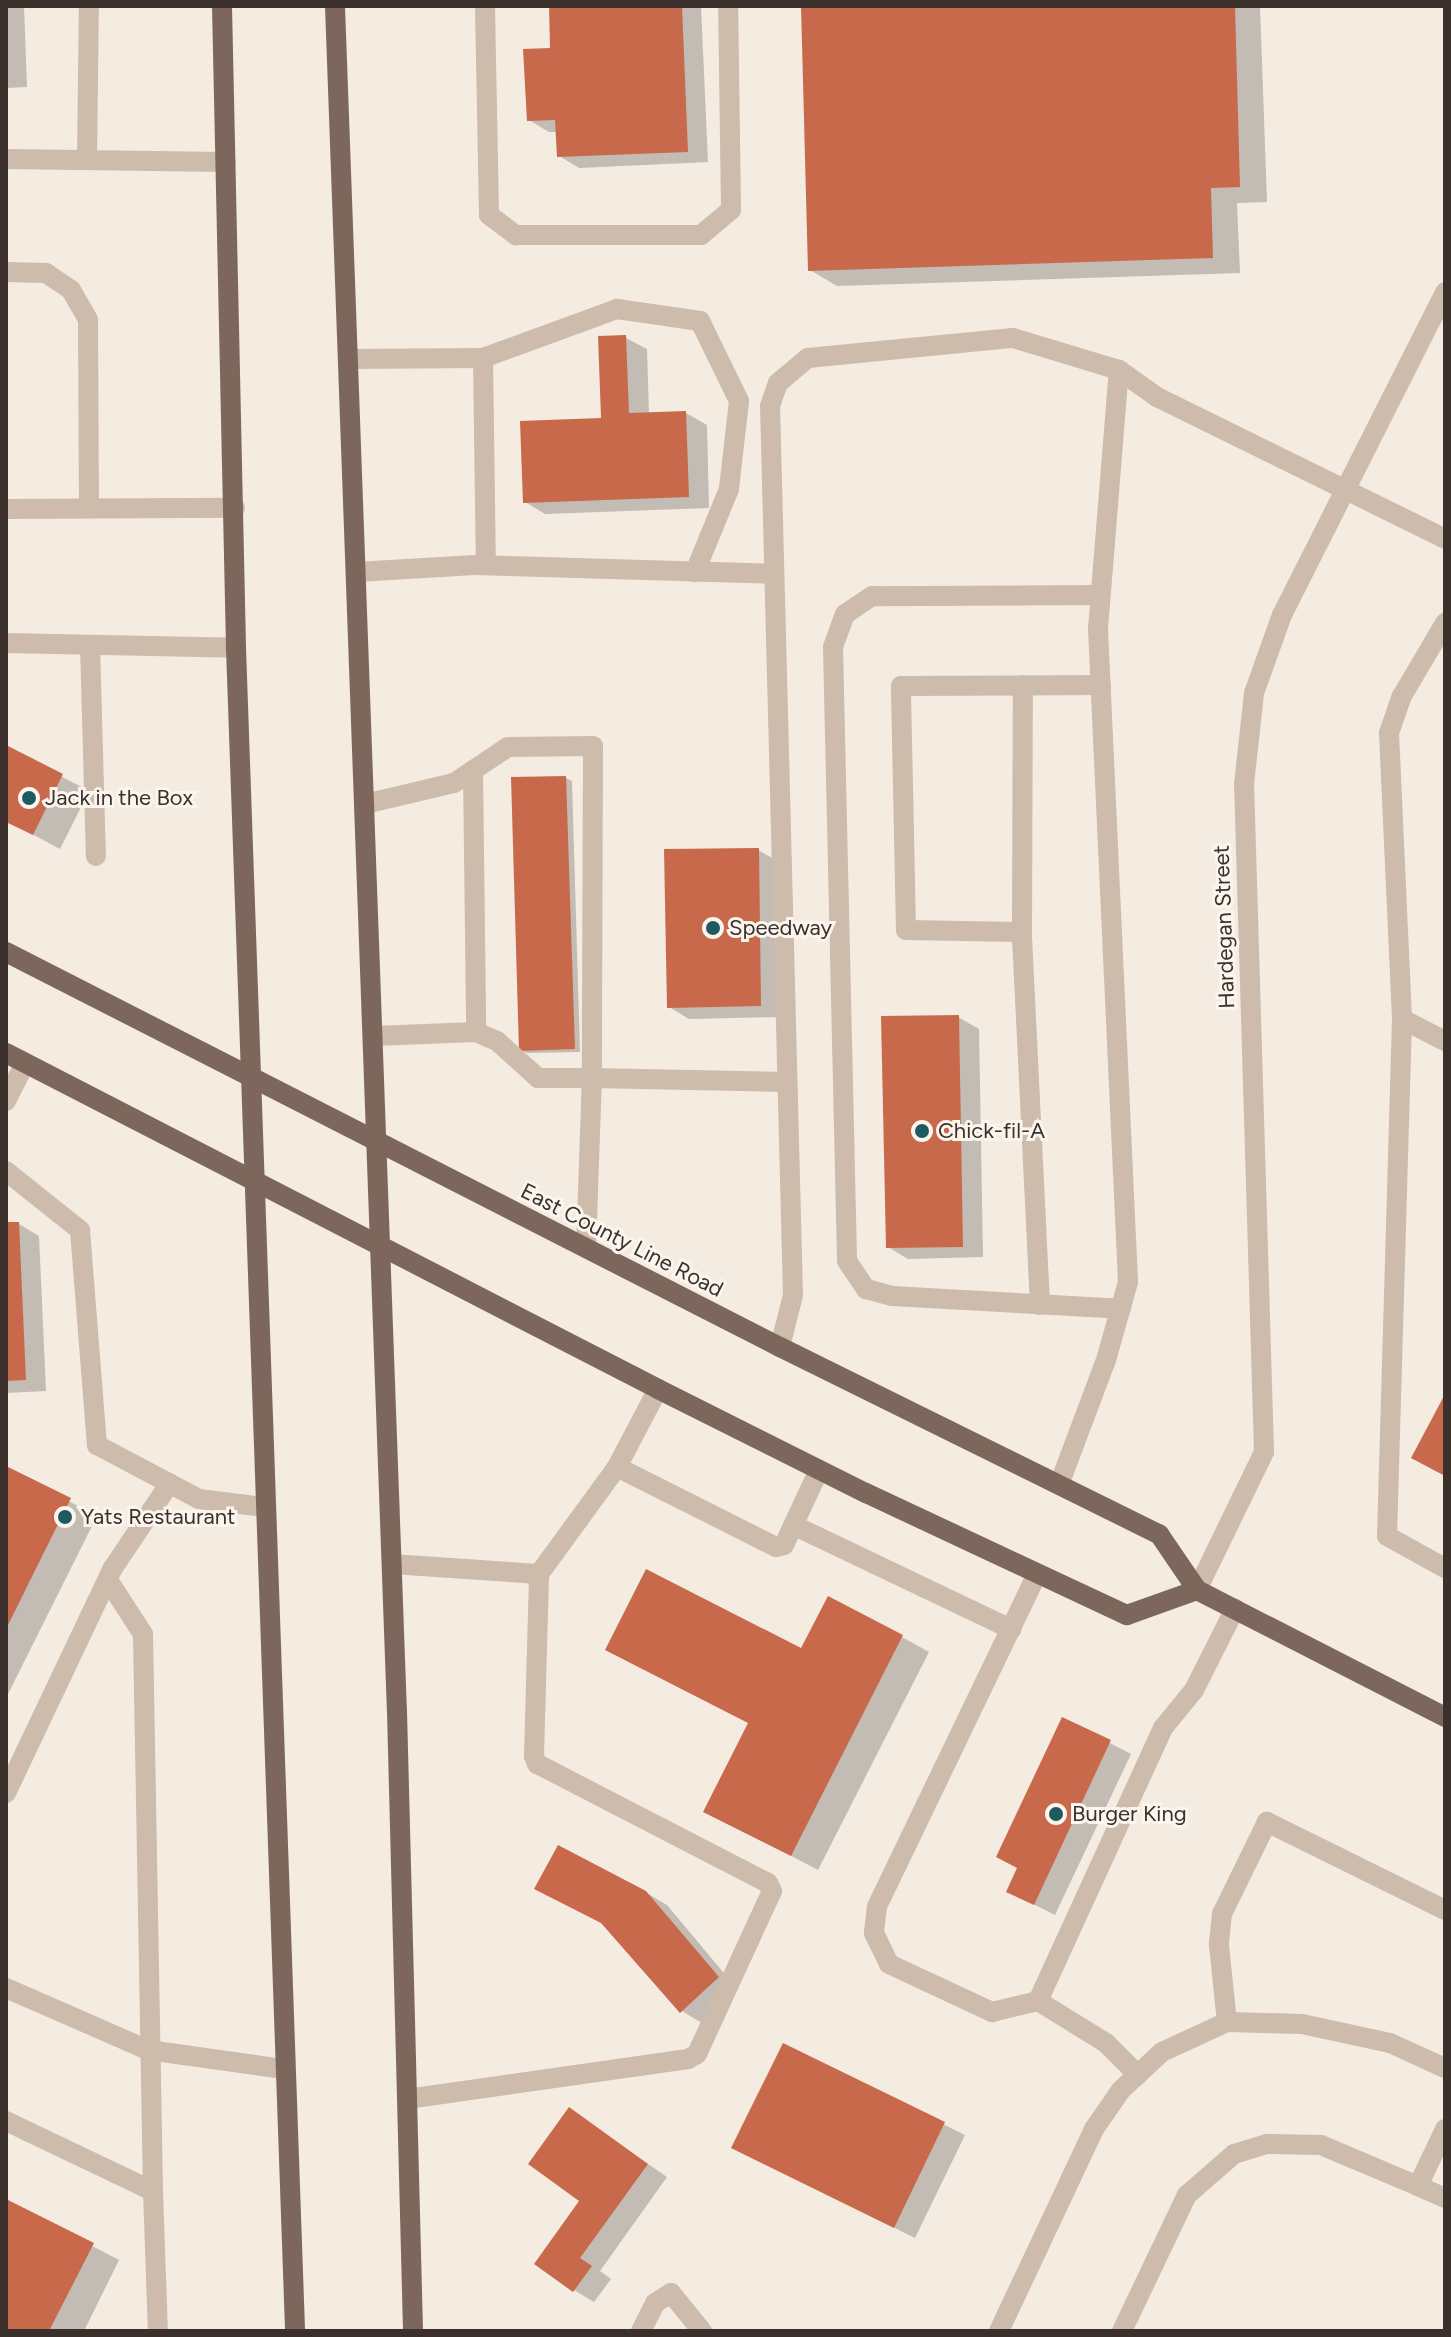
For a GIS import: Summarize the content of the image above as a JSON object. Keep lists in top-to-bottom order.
{
  "streets": {
    "main road": ["East County Line Road"],
    "street": ["Hardegan Street"]
  },
  "crossings": [
    ["Hardegan Street", "East County Line Road"]
  ],
  "places": [
    "Jack in the Box",
    "Speedway",
    "Chick-fil-A",
    "Yats Restaurant",
    "Burger King"
  ]
}
